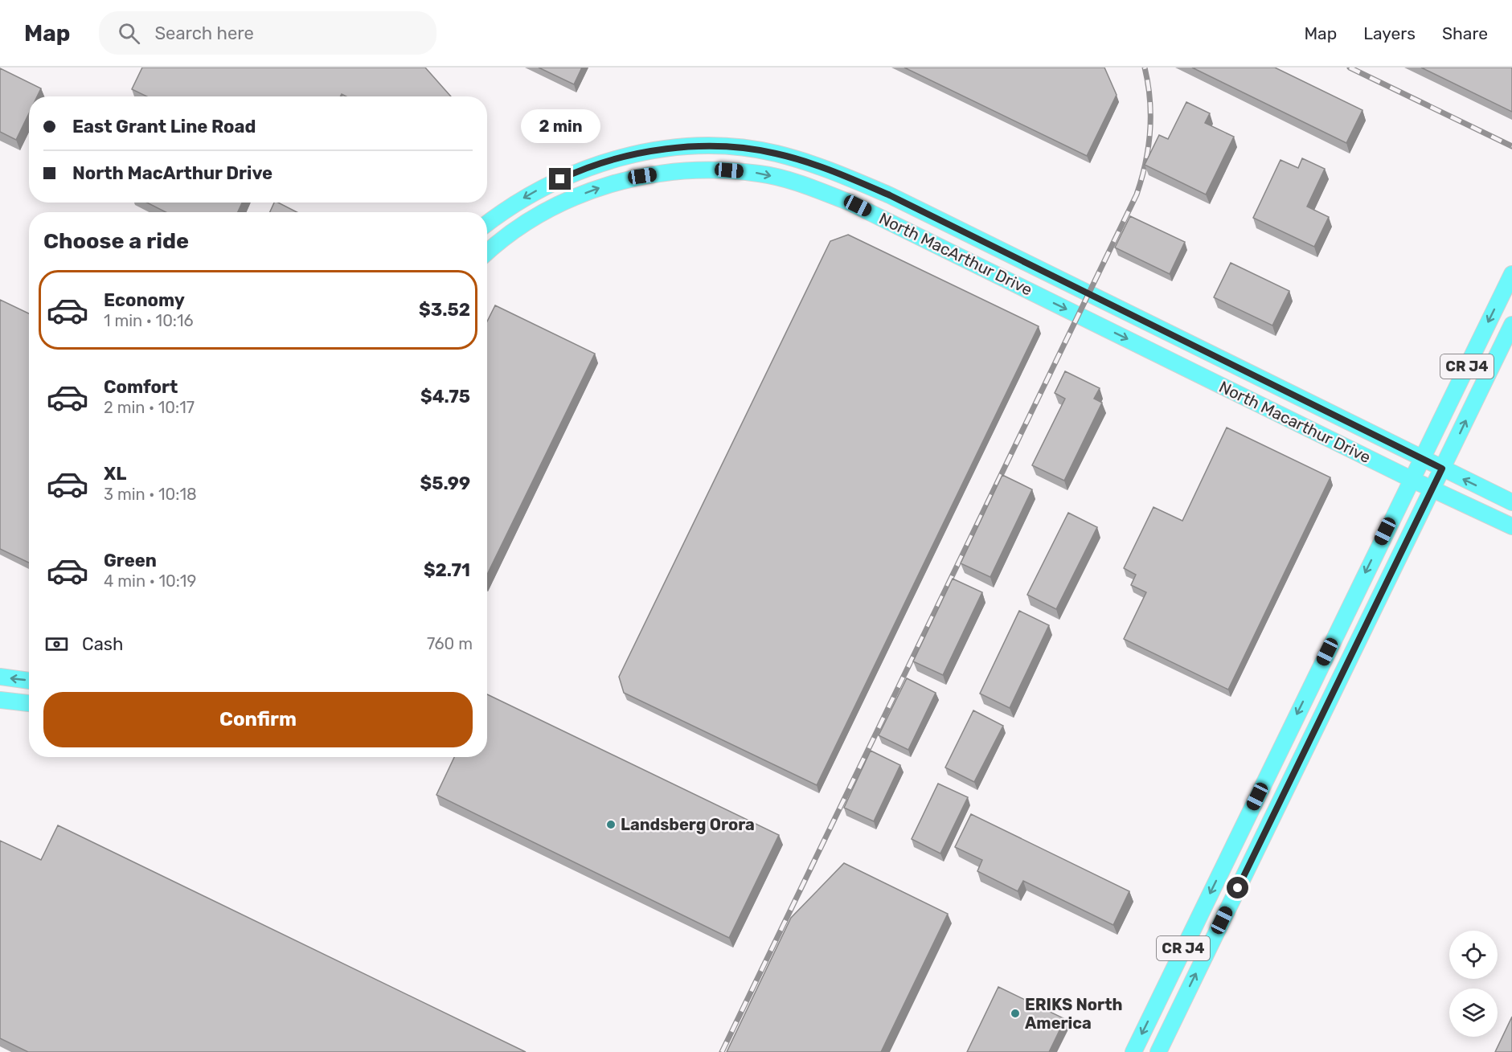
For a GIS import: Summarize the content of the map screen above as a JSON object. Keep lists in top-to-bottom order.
{
  "streets": {
    "main road": ["North MacArthur Drive", "CR J4", "North Macarthur Drive"]
  },
  "crossings": [
    ["North MacArthur Drive", "North Macarthur Drive"],
    ["CR J4", "North Macarthur Drive"]
  ],
  "places": ["Landsberg Orora", "ERIKS North America"],
  "page": {
    "header": "Map",
    "search": "Search here",
    "nav": ["Map", "Layers", "Share"],
    "banner": ["East Grant Line Road", "North MacArthur Drive"],
    "bubble": "2 min",
    "heading": "Choose a ride",
    "list": [
      {
        "name": "Economy",
        "note": "1 min · 10:16",
        "value": "$3.52"
      },
      {
        "name": "Comfort",
        "note": "2 min · 10:17",
        "value": "$4.75"
      },
      {
        "name": "XL",
        "note": "3 min · 10:18",
        "value": "$5.99"
      },
      {
        "name": "Green",
        "note": "4 min · 10:19",
        "value": "$2.71"
      }
    ],
    "pay": ["Cash", "760 m"],
    "buttons": "Confirm"
  }
}
